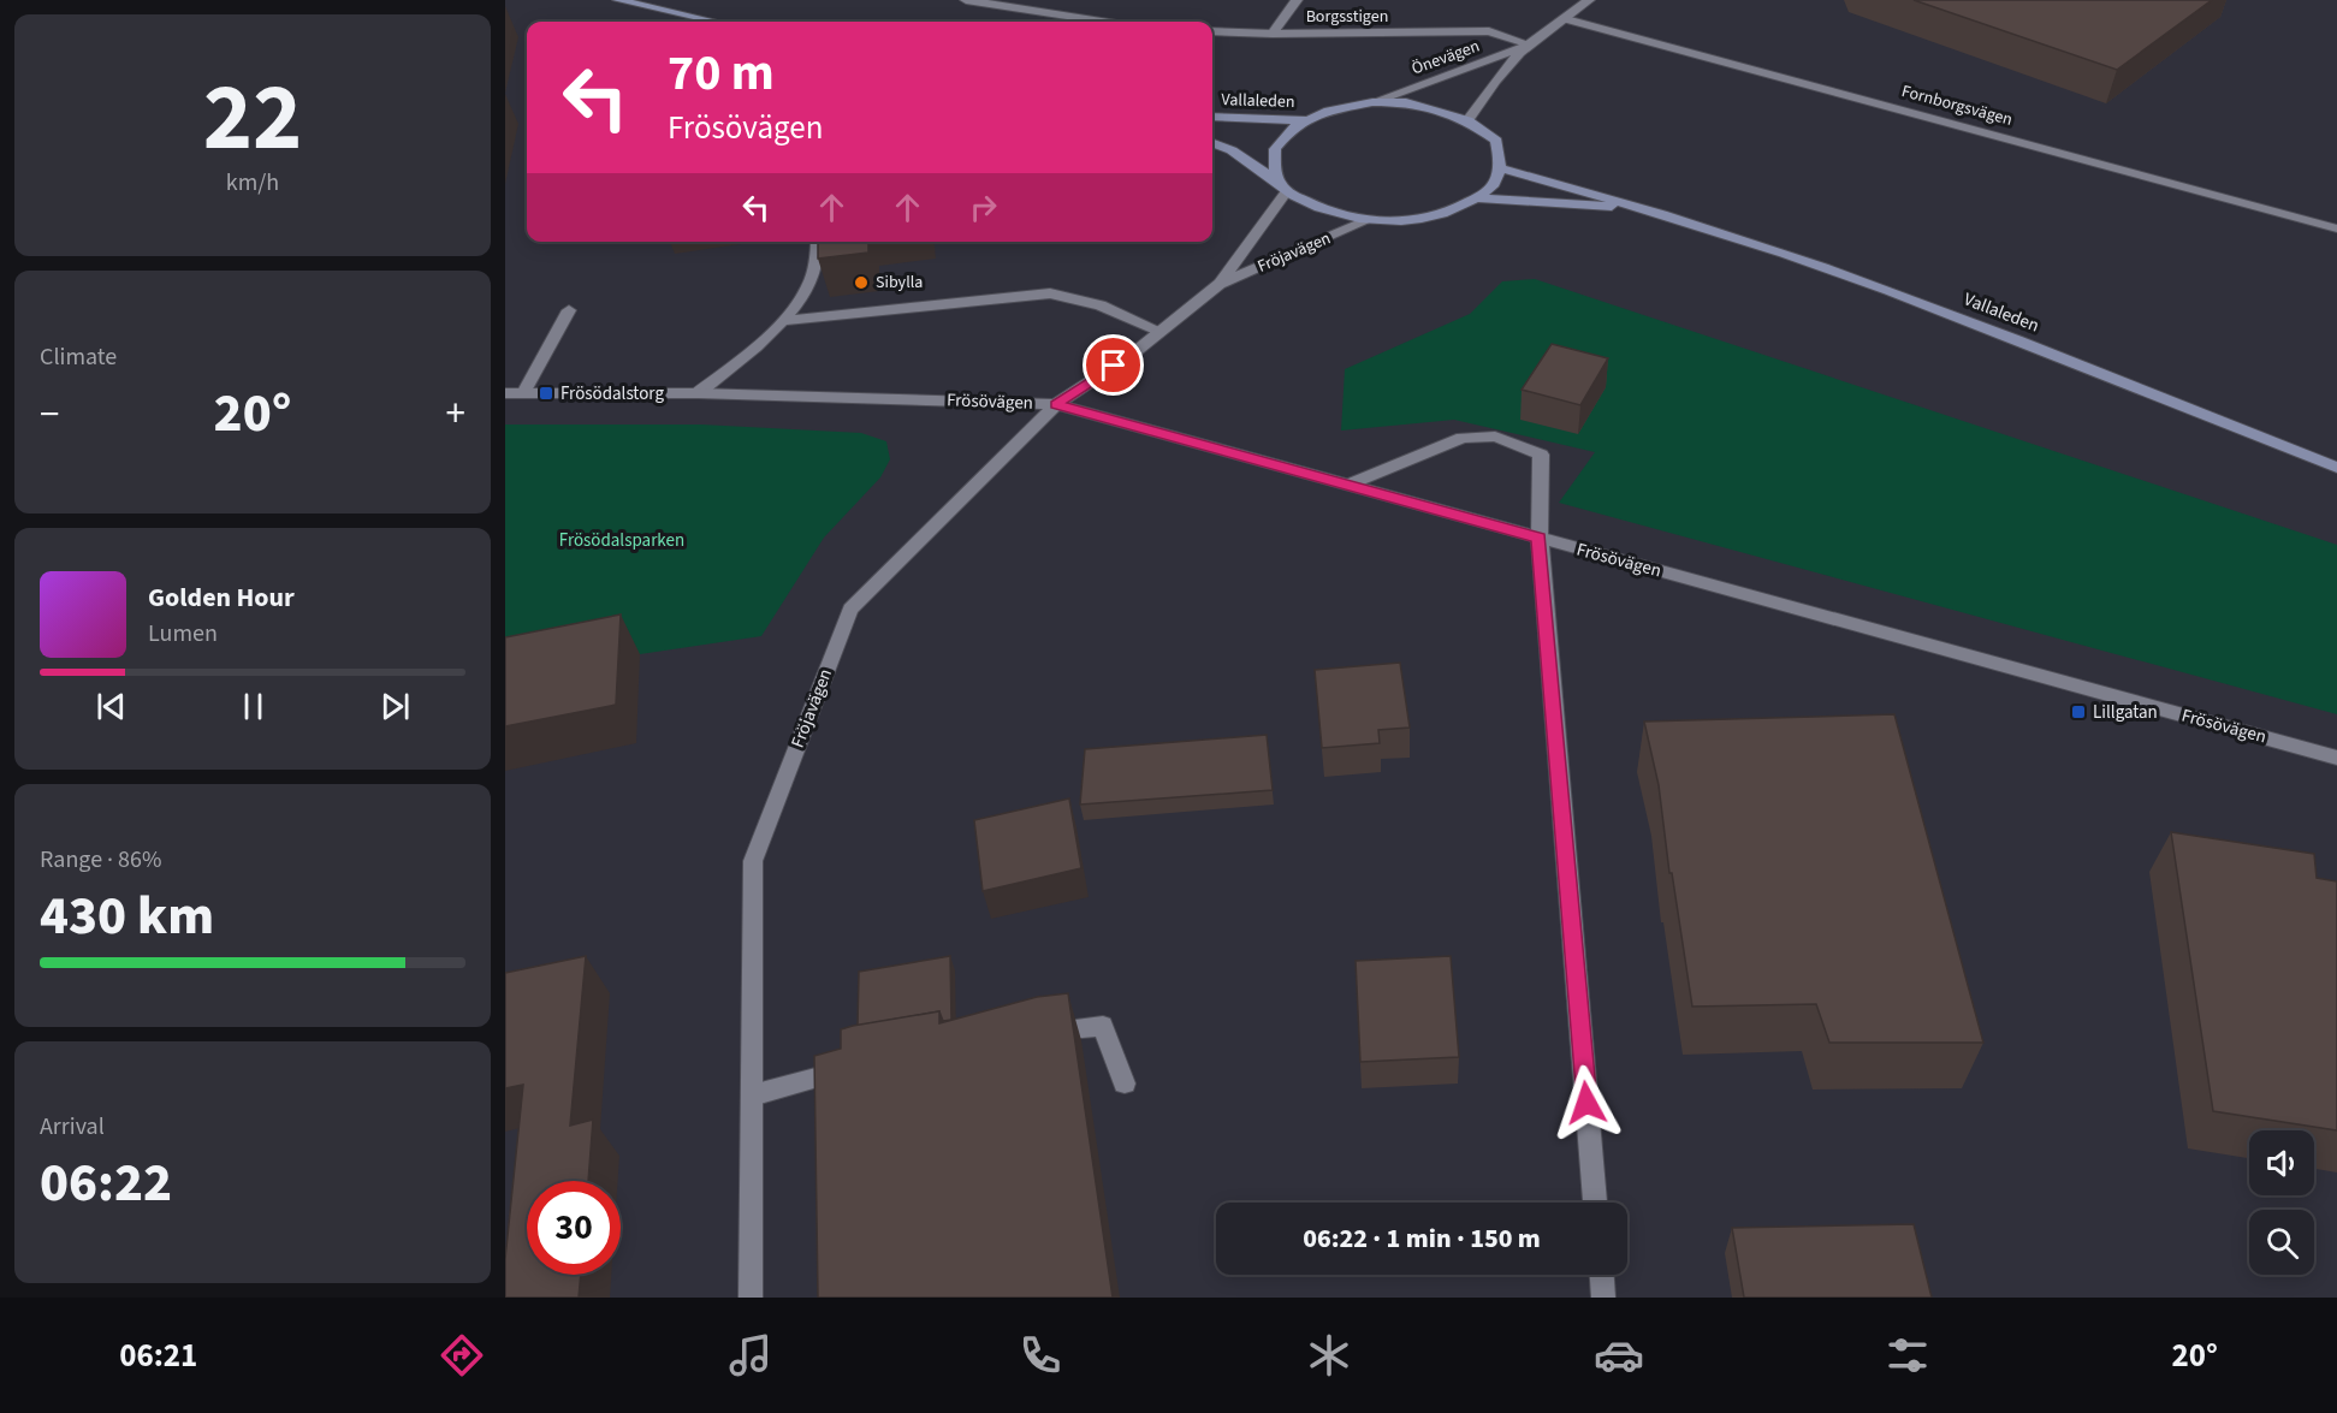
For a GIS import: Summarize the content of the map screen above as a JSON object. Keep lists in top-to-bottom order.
{
  "streets": {
    "main road": ["Vallaleden"],
    "street": [
      "Borgsstigen",
      "Önevägen",
      "Fornborgsvägen",
      "Fröjavägen",
      "Frösövägen"
    ]
  },
  "crossings": [
    ["Borgsstigen", "Önevägen"],
    ["Önevägen", "Fornborgsvägen"],
    ["Fröjavägen", "Frösövägen"]
  ],
  "parks": ["Frösödalsparken"],
  "places": {
    "other": ["Sibylla"],
    "transit": ["Frösödalstorg", "Lillgatan"]
  },
  "page": {
    "tile": [
      ["22", "km/h"],
      "Climate",
      ["Range · 86%", "430 km"],
      ["Arrival", "06:22"]
    ],
    "turn": ["70 m", "Frösövägen"],
    "heat": ["−", "20°", "+"],
    "song": ["Golden Hour", "Lumen"],
    "limit": "30",
    "trip": "06:22 · 1 min · 150 m",
    "tabs": ["06:21", "20°"]
  }
}
